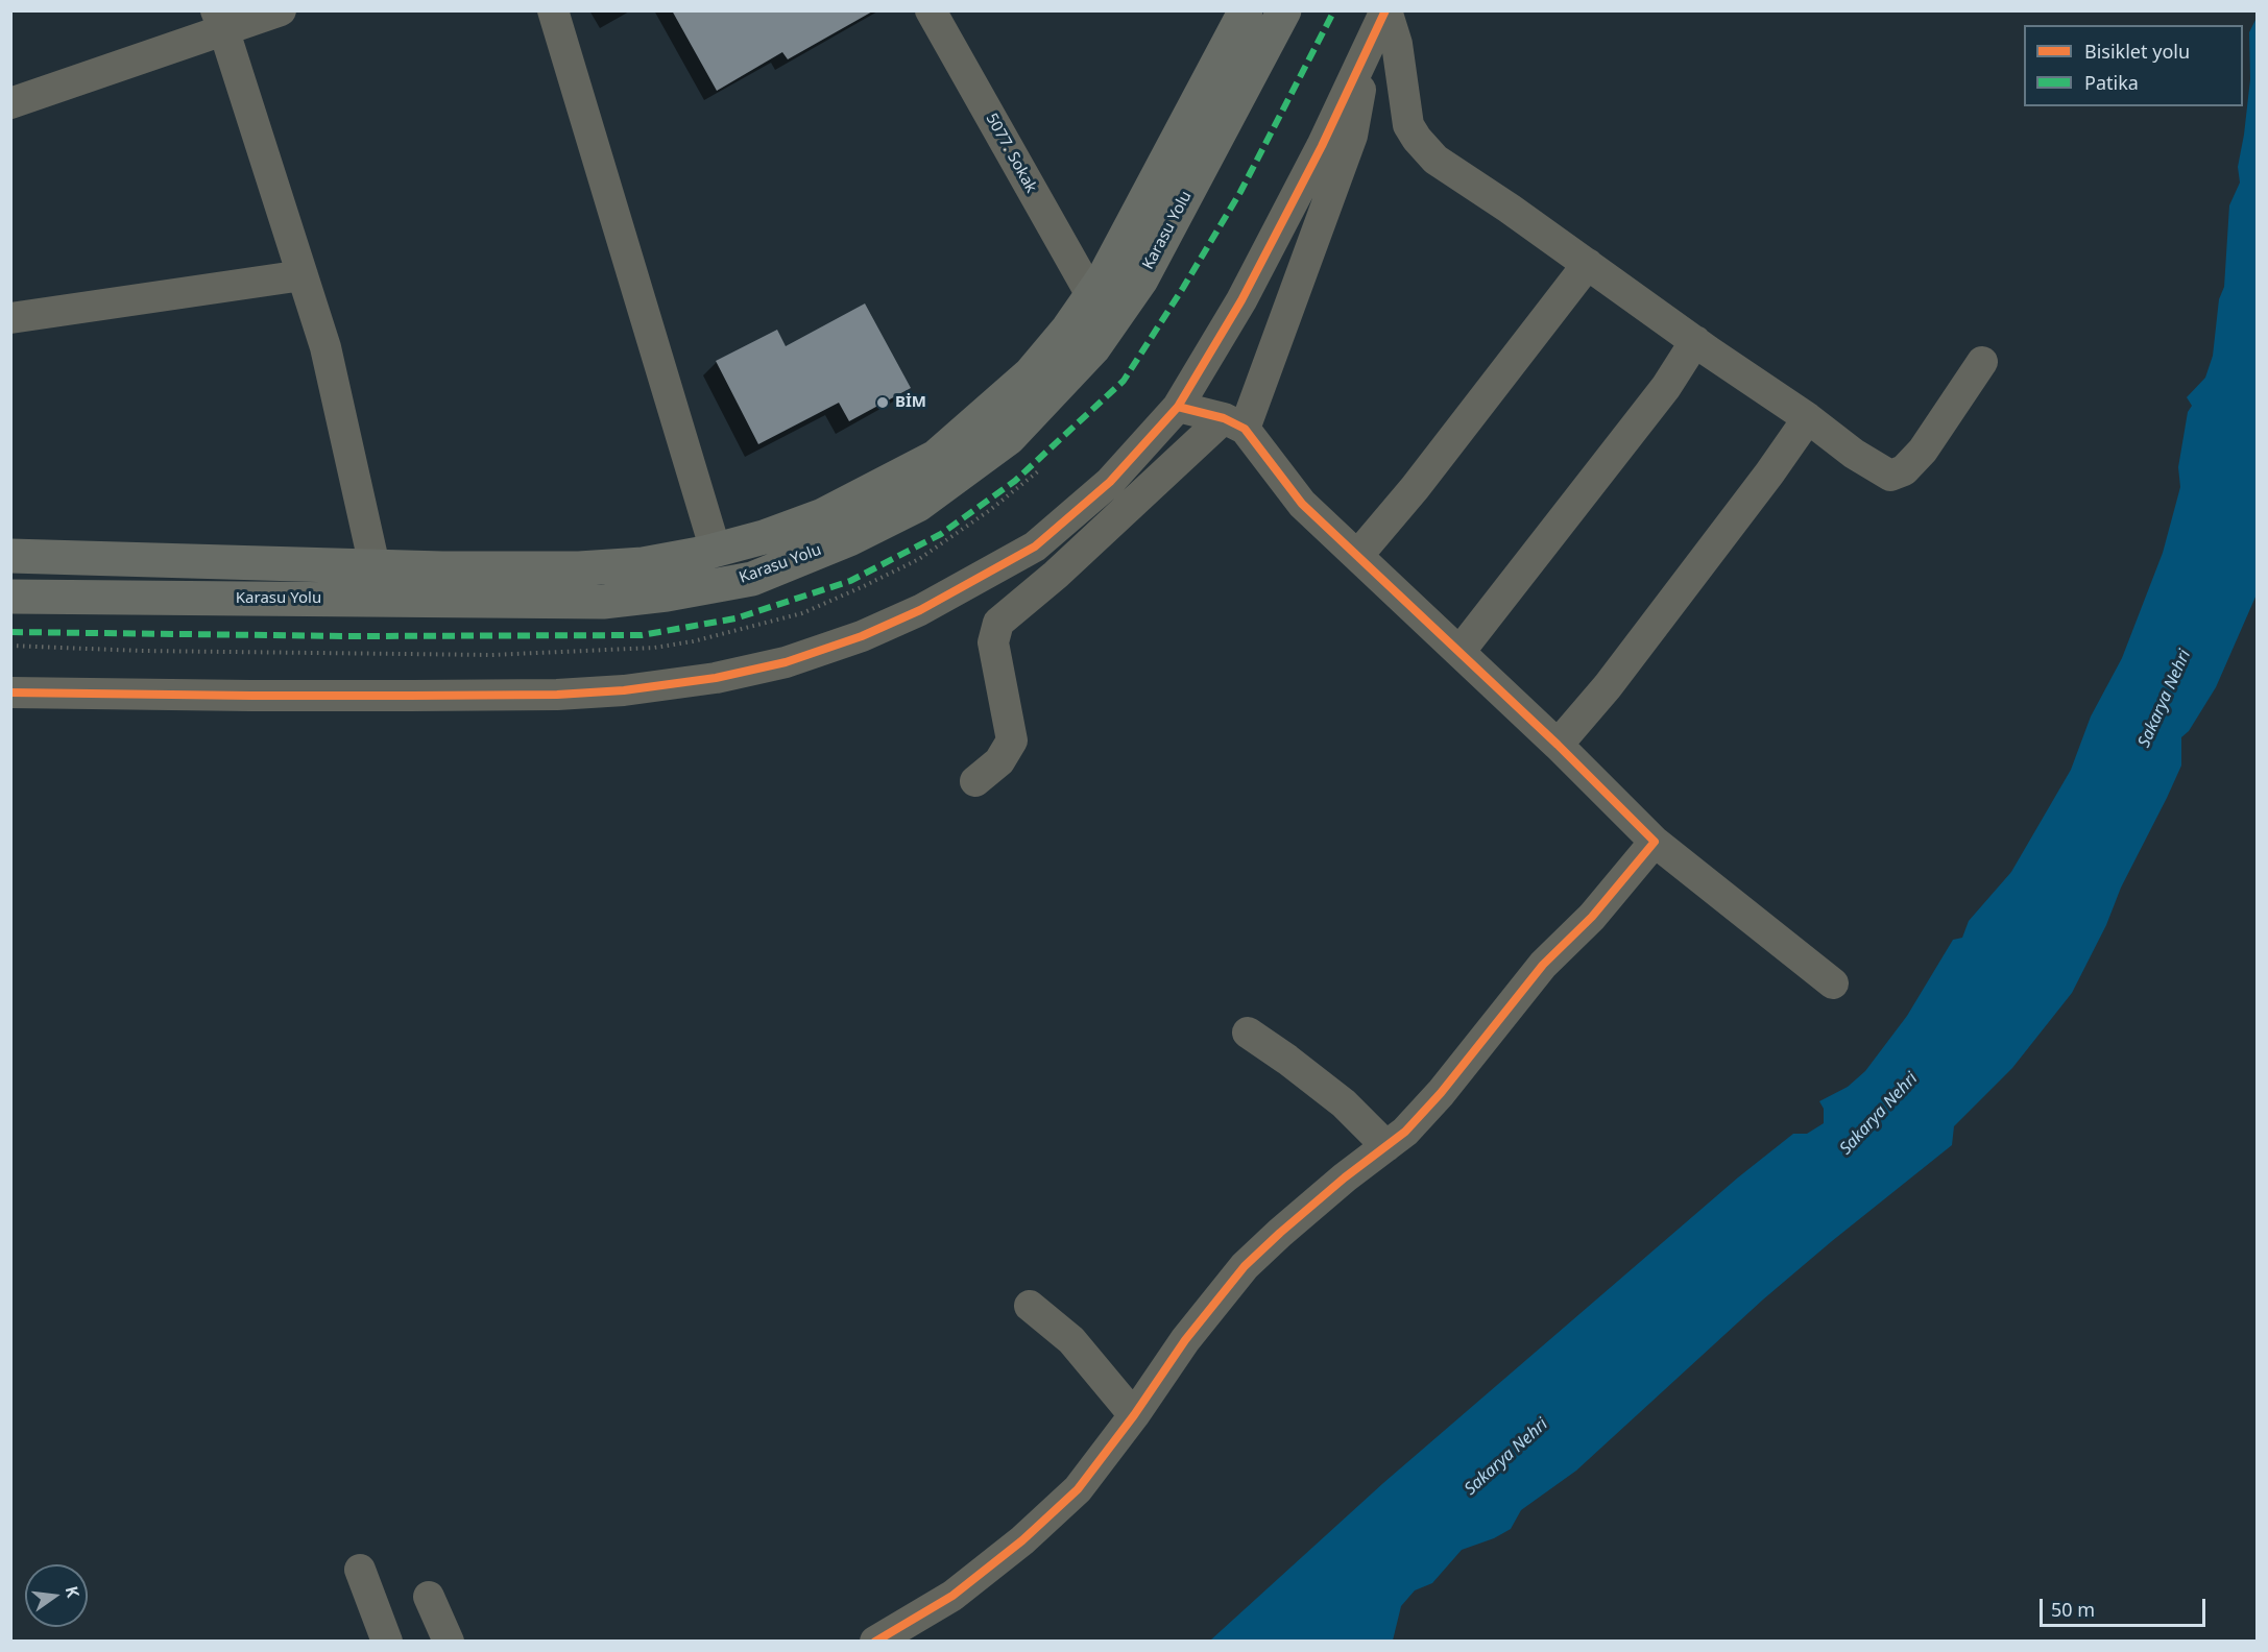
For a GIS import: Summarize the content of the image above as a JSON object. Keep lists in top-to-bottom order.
{
  "streets": {
    "highway": ["Karasu Yolu"],
    "street": ["5077. Sokak"]
  },
  "crossings": [
    ["5077. Sokak", "Karasu Yolu"]
  ],
  "water": ["Sakarya Nehri"],
  "places": ["BİM"],
  "legend": ["Bisiklet yolu", "Patika"],
  "scale_bar": "50 m",
  "north": "right"
}
